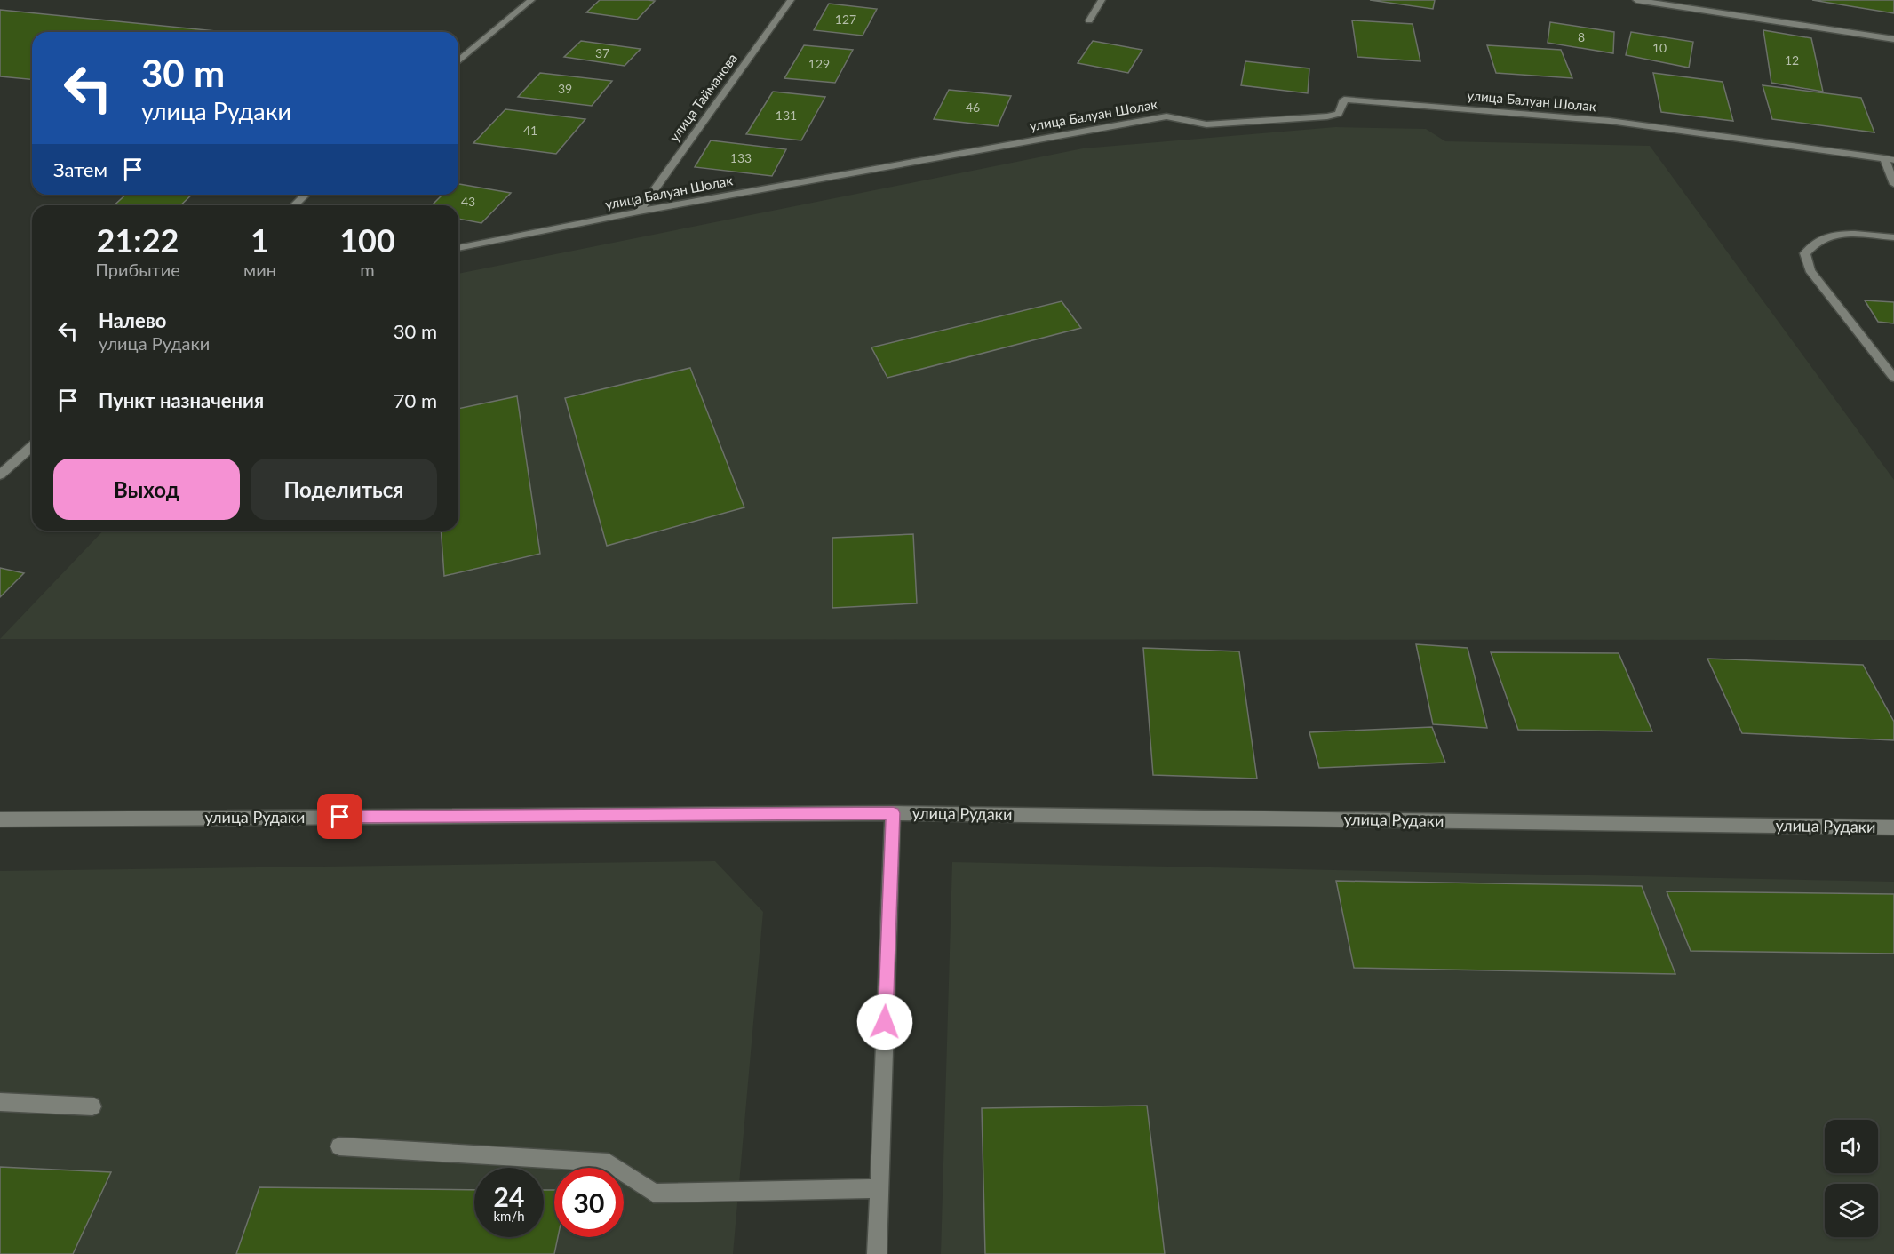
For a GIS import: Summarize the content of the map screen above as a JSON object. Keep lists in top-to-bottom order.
{
  "streets": {
    "street": ["улица Тайманова", "улица Балуан Шолак", "улица Рудаки"]
  },
  "crossings": [
    ["улица Тайманова", "улица Балуан Шолак"]
  ],
  "house_numbers": [
    "127",
    "8",
    "10",
    "37",
    "12",
    "129",
    "39",
    "46",
    "131",
    "41",
    "133",
    "43"
  ],
  "page": {
    "turn": ["30 m", "улица Рудаки"],
    "then": "Затем",
    "eta": [
      "21:22",
      "Прибытие",
      "1",
      "мин",
      "100",
      "m"
    ],
    "list": [
      {
        "name": "Налево",
        "note": "улица Рудаки",
        "value": "30 m"
      },
      {
        "name": "Пункт назначения",
        "value": "70 m"
      }
    ],
    "buttons": ["Выход", "Поделиться"],
    "speed": "24 km/h",
    "limit": "30"
  }
}
